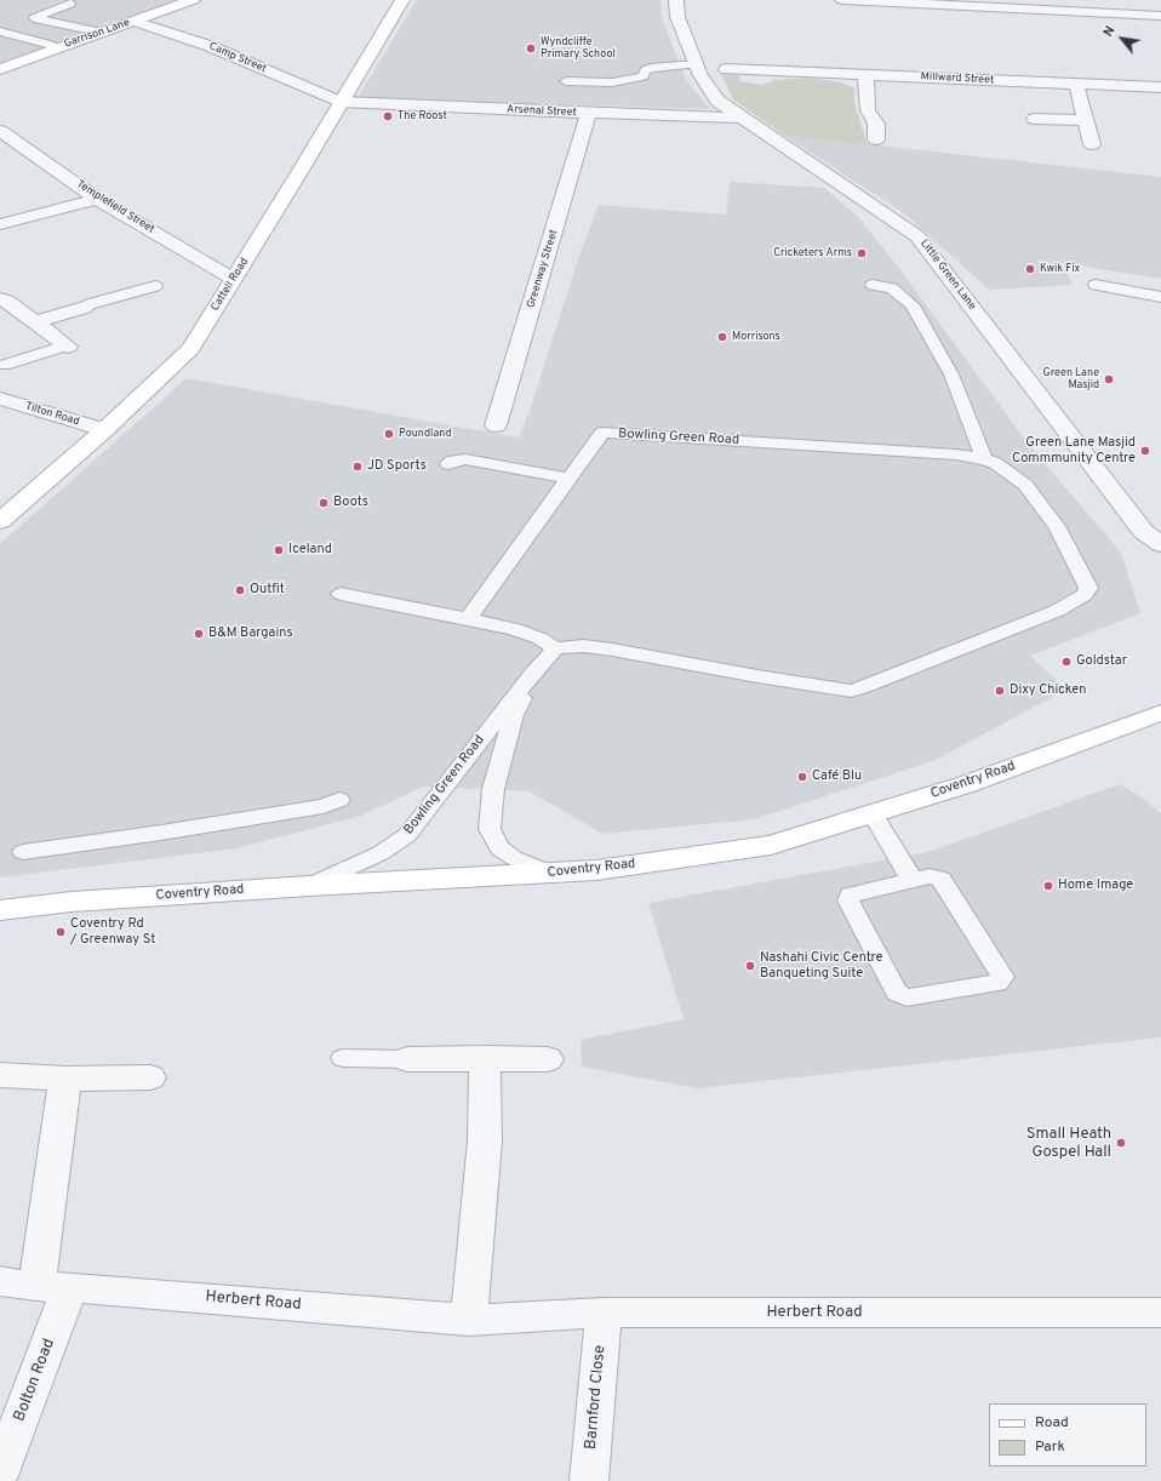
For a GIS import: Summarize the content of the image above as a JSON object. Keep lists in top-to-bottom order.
{
  "streets": {
    "main road": ["Garrison Lane", "Cattell Road", "Coventry Road"],
    "street": [
      "Camp Street",
      "Millward Street",
      "Arsenal Street",
      "Templefield Street",
      "Greenway Street",
      "Little Green Lane",
      "Tilton Road",
      "Herbert Road",
      "Bolton Road",
      "Barnford Close"
    ],
    "lane": ["Bowling Green Road"]
  },
  "crossings": [
    ["Garrison Lane", "Camp Street"],
    ["Camp Street", "Arsenal Street"],
    ["Camp Street", "Cattell Road"],
    ["Arsenal Street", "Greenway Street"],
    ["Arsenal Street", "Little Green Lane"],
    ["Arsenal Street", "Cattell Road"],
    ["Templefield Street", "Cattell Road"],
    ["Cattell Road", "Tilton Road"],
    ["Bowling Green Road", "Coventry Road"],
    ["Herbert Road", "Bolton Road"],
    ["Herbert Road", "Barnford Close"]
  ],
  "places": [
    "Wyndcliffe Primary School",
    "The Roost",
    "Cricketers Arms",
    "Kwik Fix",
    "Morrisons",
    "Green Lane Masjid",
    "Poundland",
    "Green Lane Masjid Commmunity Centre",
    "JD Sports",
    "Boots",
    "Iceland",
    "Outfit",
    "B&M Bargains",
    "Goldstar",
    "Dixy Chicken",
    "Café Blu",
    "Home Image",
    "Coventry Rd / Greenway St",
    "Nashahi Civic Centre Banqueting Suite",
    "Small Heath Gospel Hall"
  ],
  "legend": ["Road", "Park"],
  "north": "top left"
}
